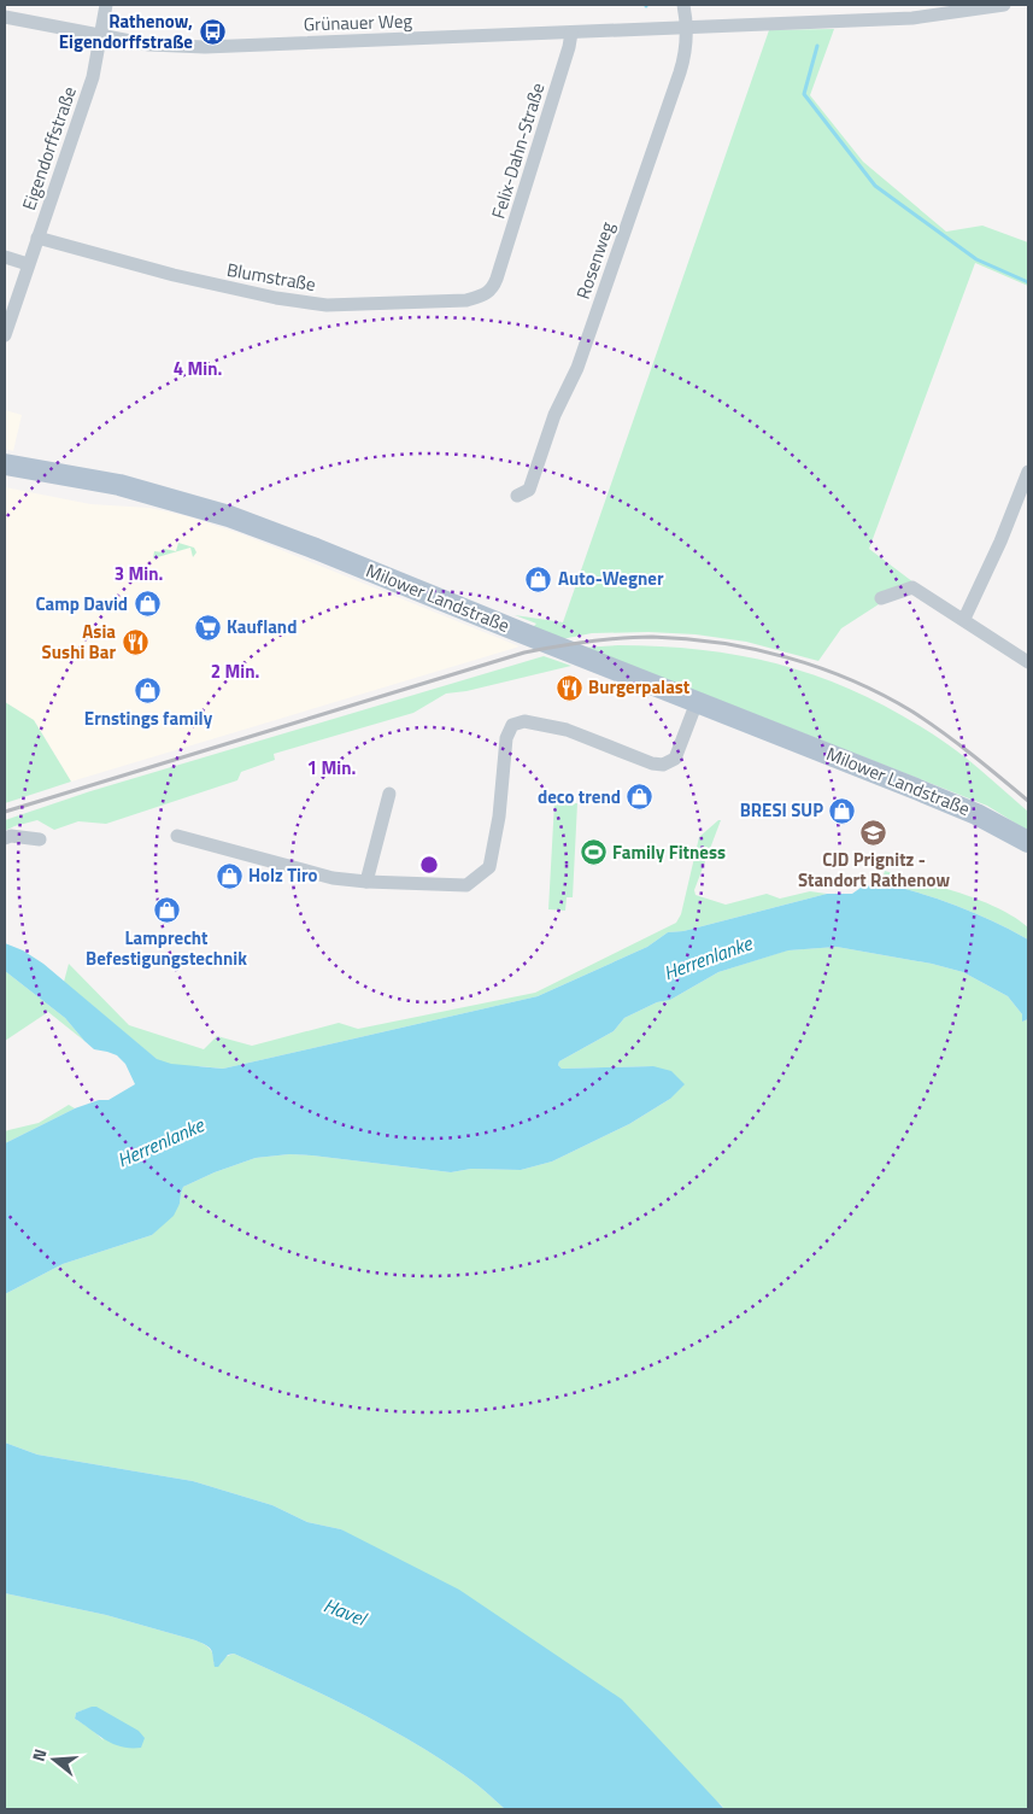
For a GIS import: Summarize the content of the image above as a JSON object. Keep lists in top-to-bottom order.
{
  "streets": {
    "main road": ["Milower Landstraße"],
    "street": [
      "Grünauer Weg",
      "Eigendorffstraße",
      "Felix-Dahn-Straße",
      "Rosenweg",
      "Blumstraße"
    ]
  },
  "crossings": [
    ["Grünauer Weg", "Eigendorffstraße"],
    ["Grünauer Weg", "Felix-Dahn-Straße"],
    ["Grünauer Weg", "Rosenweg"],
    ["Eigendorffstraße", "Blumstraße"],
    ["Felix-Dahn-Straße", "Blumstraße"]
  ],
  "water": ["Herrenlanke", "Havel"],
  "places": {
    "bus stop": ["Rathenow, Eigendorffstraße"],
    "shop": [
      "Auto-Wegner",
      "Camp David",
      "Ernstings family",
      "deco trend",
      "BRESI SUP",
      "Holz Tiro",
      "Lamprecht Befestigungstechnik"
    ],
    "supermarket": ["Kaufland"],
    "restaurant": ["Asia Sushi Bar", "Burgerpalast"],
    "school or university": ["CJD Prignitz - Standort Rathenow"],
    "sports": ["Family Fitness"]
  },
  "north": "left",
  "rings": [
    "4 Min.",
    "3 Min.",
    "2 Min.",
    "1 Min."
  ]
}
